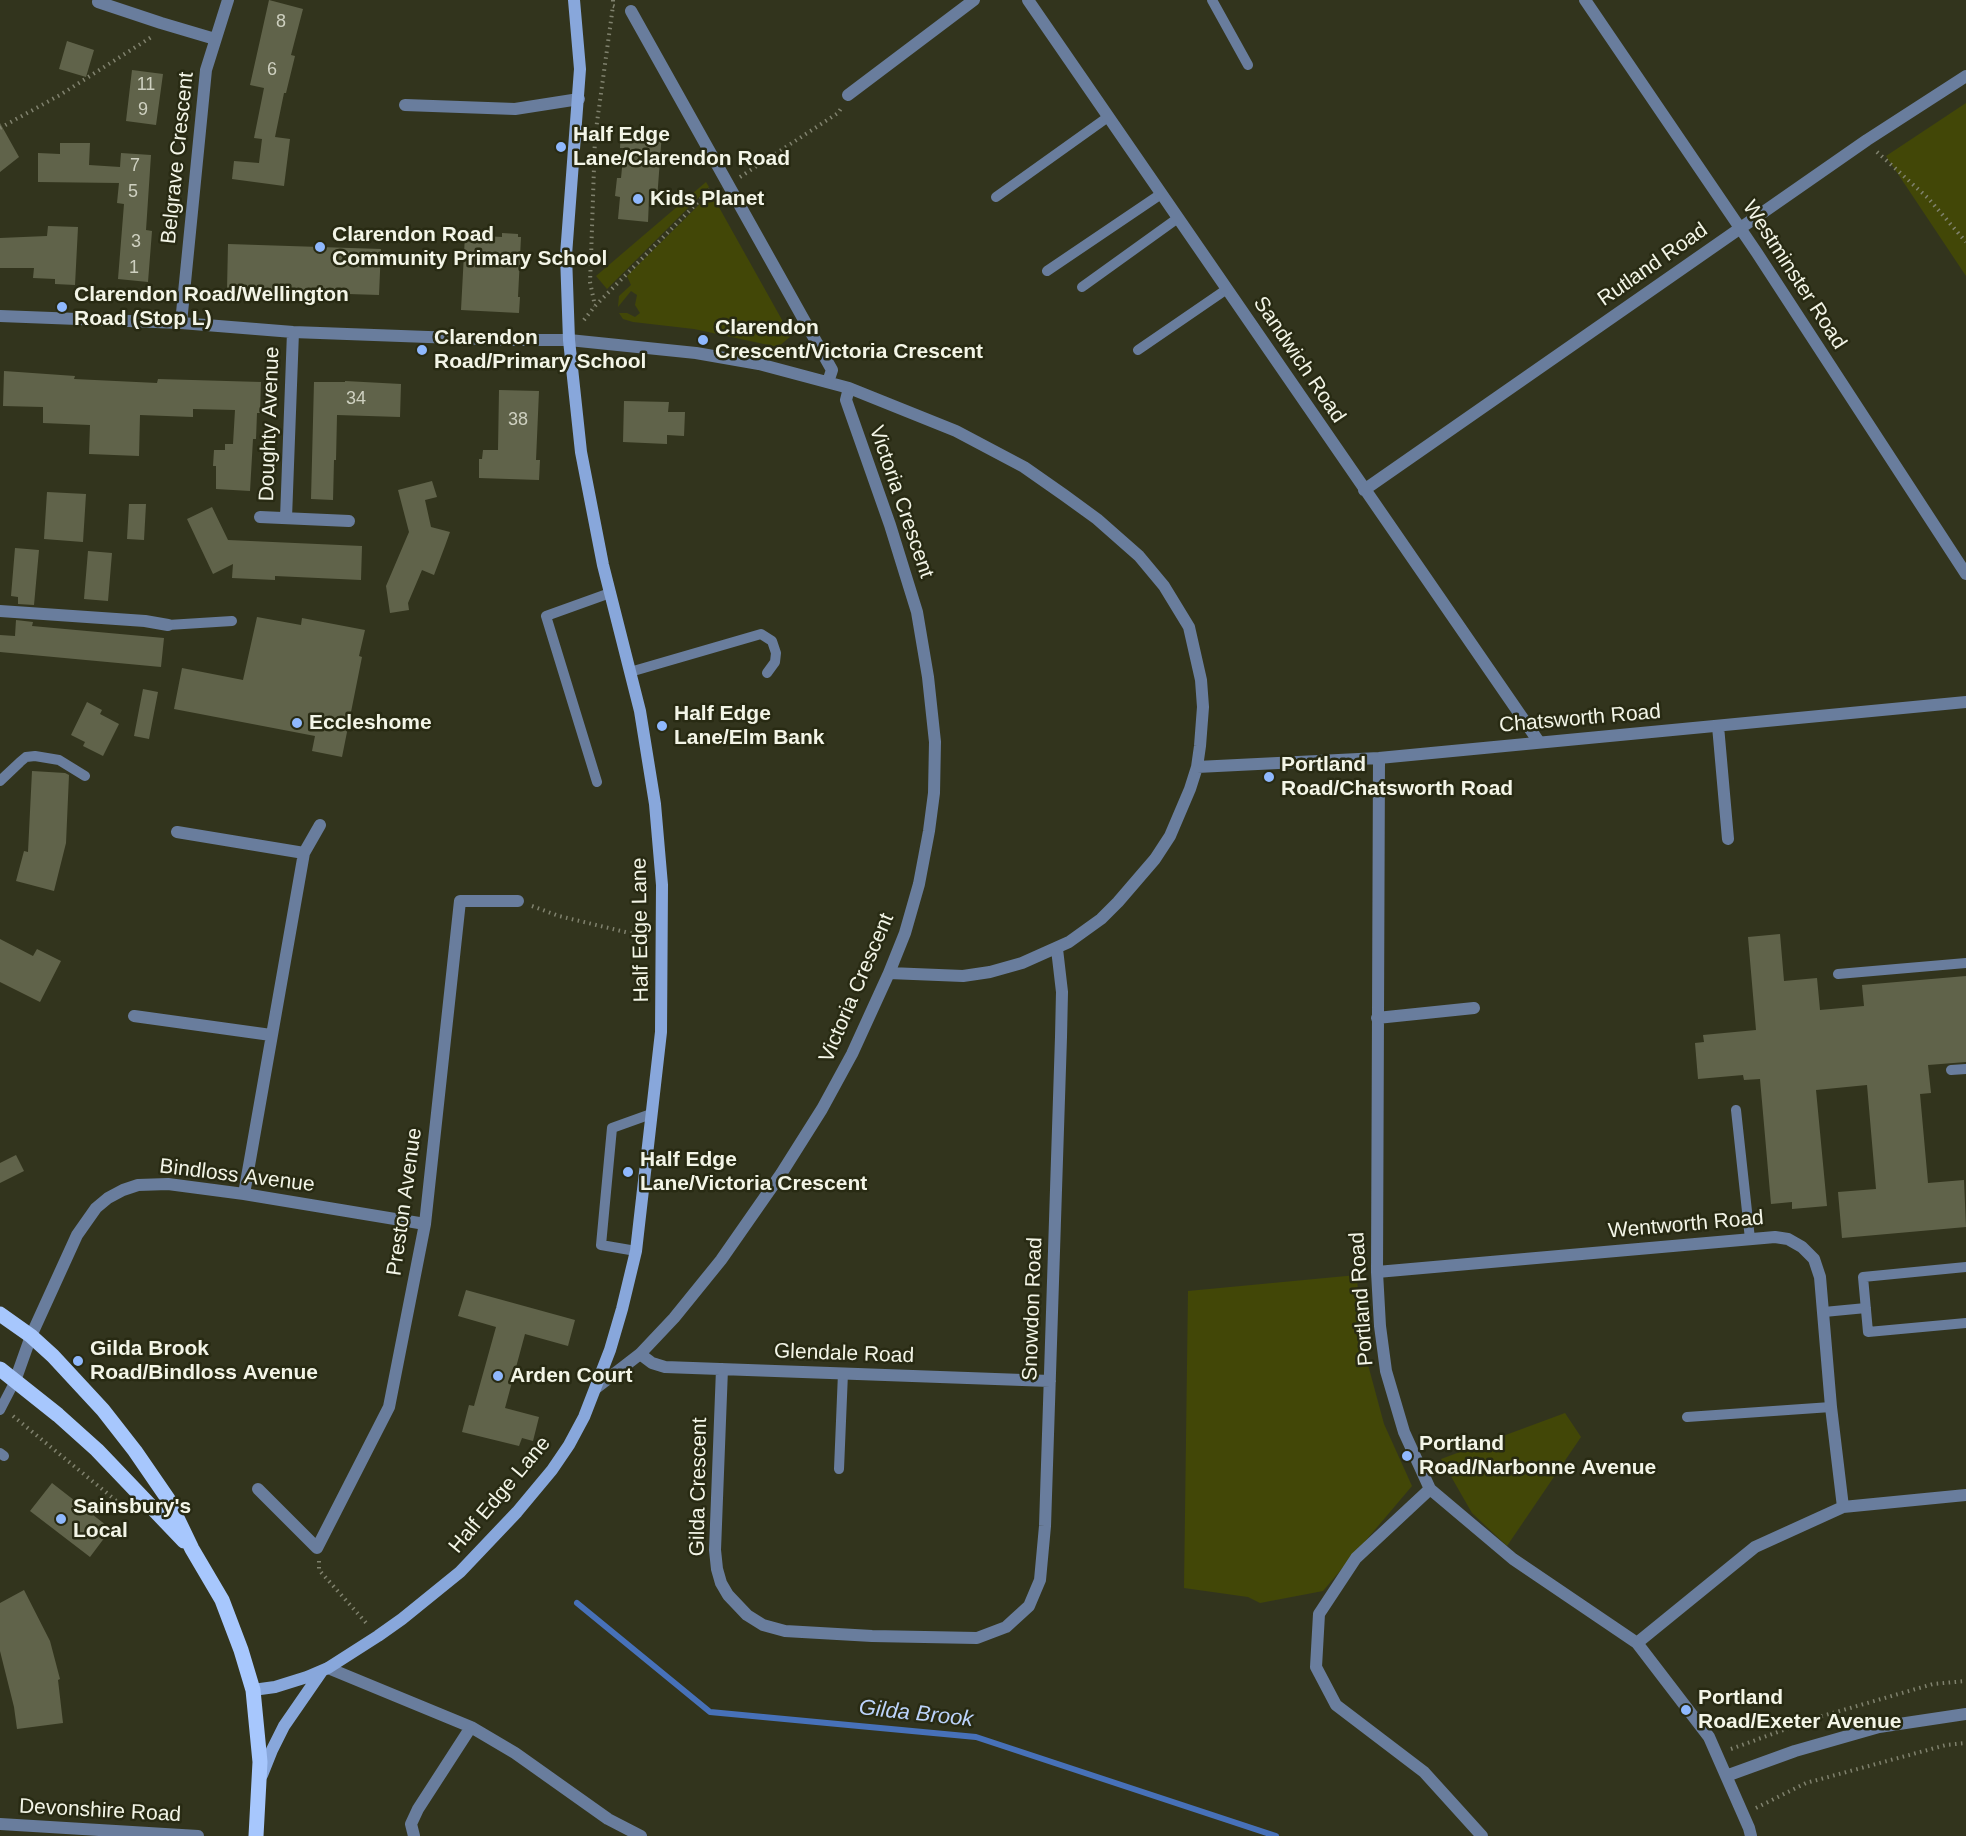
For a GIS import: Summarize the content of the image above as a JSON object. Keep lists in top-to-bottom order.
{
  "streets": {
    "main road": ["Half Edge Lane"],
    "street": [
      "Belgrave Crescent",
      "Rutland Road",
      "Westminster Road",
      "Sandwich Road",
      "Doughty Avenue",
      "Victoria Crescent",
      "Chatsworth Road",
      "Bindloss Avenue",
      "Preston Avenue",
      "Wentworth Road",
      "Portland Road",
      "Snowdon Road",
      "Glendale Road",
      "Gilda Crescent",
      "Devonshire Road"
    ]
  },
  "crossings": [
    ["Rutland Road", "Westminster Road"],
    ["Rutland Road", "Sandwich Road"],
    ["Sandwich Road", "Chatsworth Road"],
    ["Victoria Crescent", "Half Edge Lane"],
    ["Victoria Crescent", "Glendale Road"],
    ["Chatsworth Road", "Portland Road"],
    ["Bindloss Avenue", "Preston Avenue"],
    ["Wentworth Road", "Portland Road"],
    ["Snowdon Road", "Glendale Road"],
    ["Snowdon Road", "Gilda Crescent"],
    ["Glendale Road", "Gilda Crescent"]
  ],
  "water": ["Gilda Brook"],
  "places": [
    "Half Edge Lane/Clarendon Road",
    "Kids Planet",
    "Clarendon Road Community Primary School",
    "Clarendon Road/Wellington Road (Stop L)",
    "Clarendon Crescent/Victoria Crescent",
    "Clarendon Road/Primary School",
    "Eccleshome",
    "Half Edge Lane/Elm Bank",
    "Portland Road/Chatsworth Road",
    "Half Edge Lane/Victoria Crescent",
    "Gilda Brook Road/Bindloss Avenue",
    "Arden Court",
    "Portland Road/Narbonne Avenue",
    "Sainsbury's Local",
    "Portland Road/Exeter Avenue"
  ],
  "house_numbers": [
    "8",
    "6",
    "11",
    "9",
    "7",
    "5",
    "3",
    "1",
    "34",
    "38"
  ]
}
